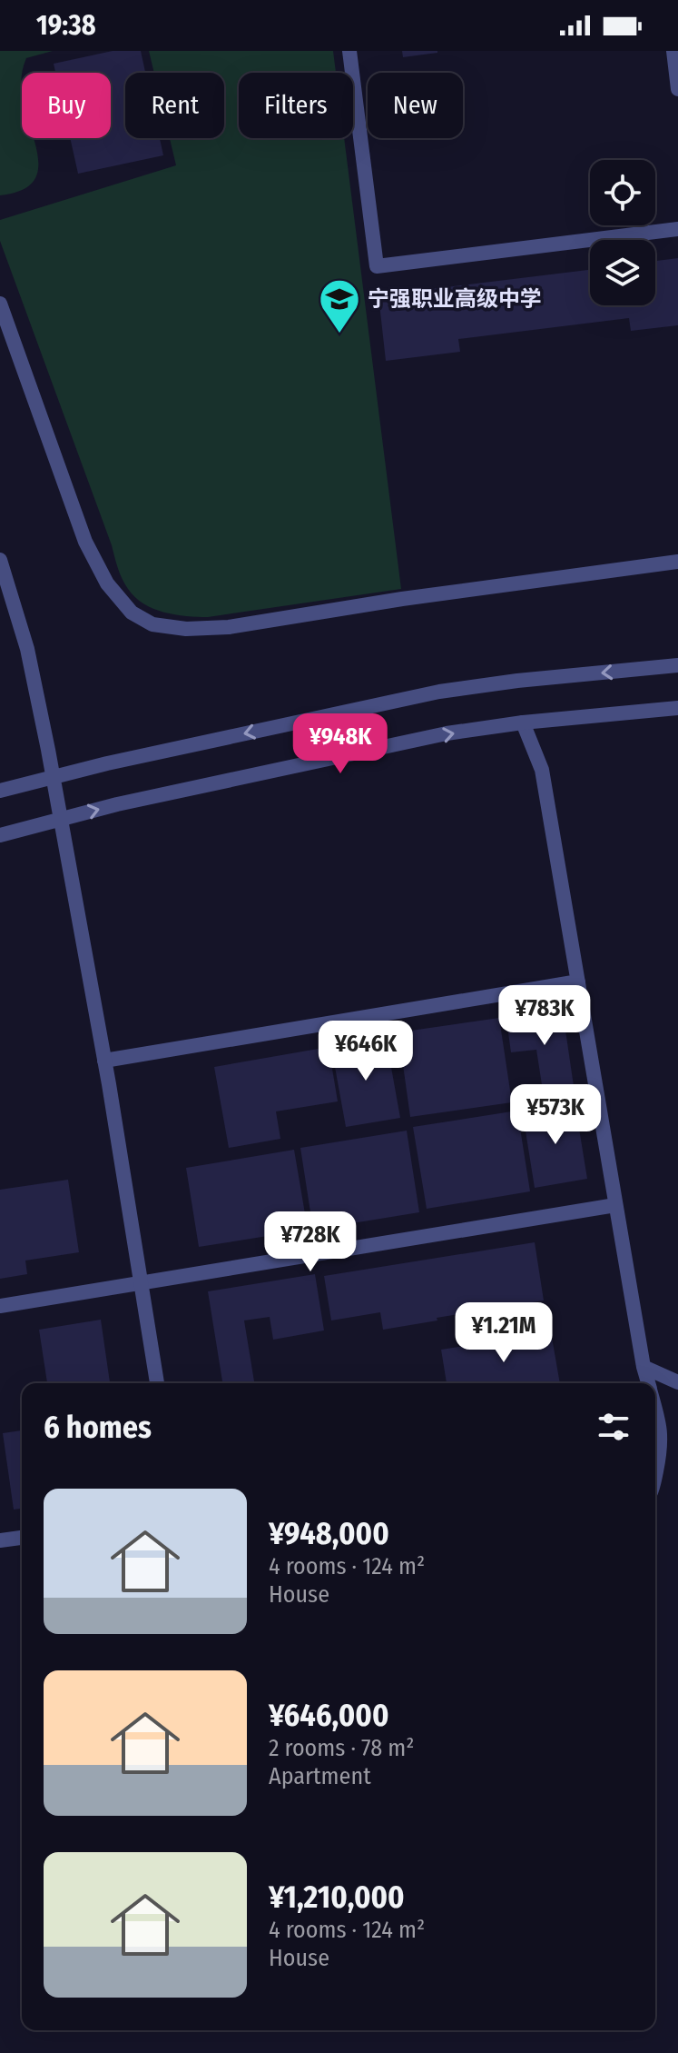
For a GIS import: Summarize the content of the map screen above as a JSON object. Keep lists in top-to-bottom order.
{
  "places": {
    "school or university": ["宁强职业高级中学"]
  },
  "page": {
    "status": "19:38",
    "chip": [
      "Buy",
      "Rent",
      "Filters",
      "New"
    ],
    "price": [
      "¥948K",
      "¥783K",
      "¥646K",
      "¥573K",
      "¥728K",
      "¥1.21M"
    ],
    "heading": "6 homes",
    "list": [
      {
        "name": "¥948,000",
        "note": "4 rooms · 124 m² · House"
      },
      {
        "name": "¥646,000",
        "note": "2 rooms · 78 m² · Apartment"
      },
      {
        "name": "¥1,210,000",
        "note": "4 rooms · 124 m² · House"
      }
    ]
  }
}
